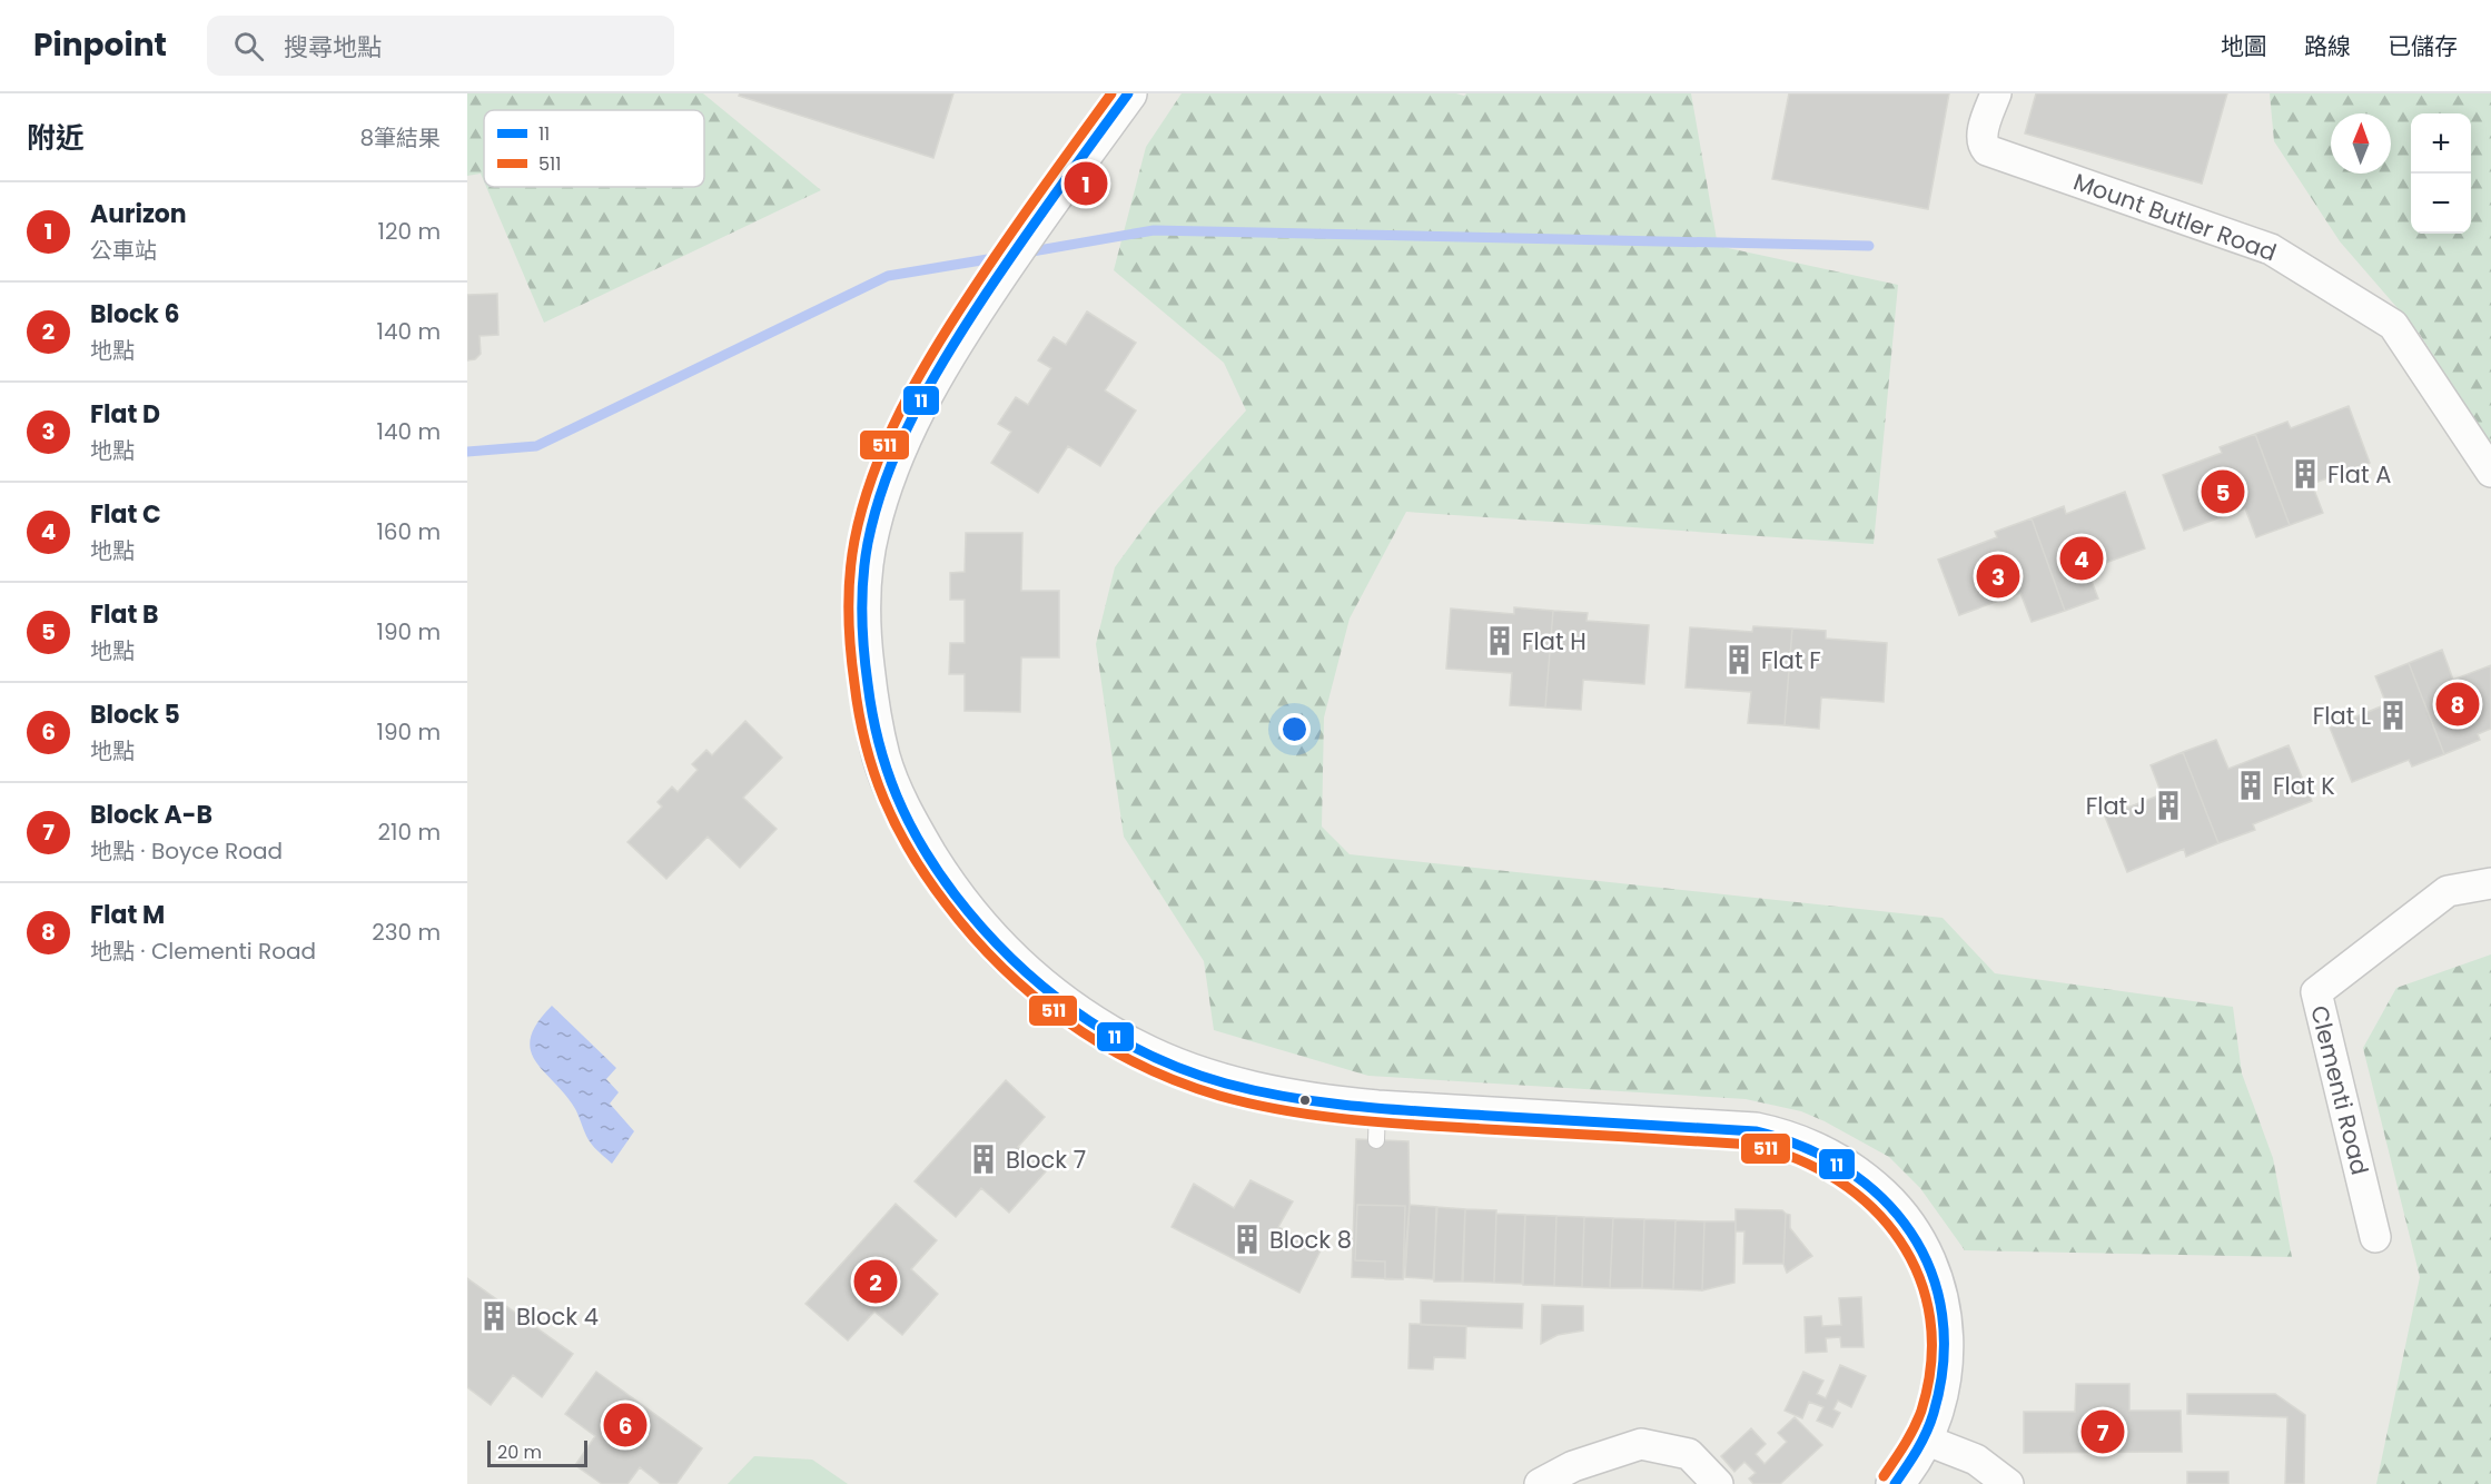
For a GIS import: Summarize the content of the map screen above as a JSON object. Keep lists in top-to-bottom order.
{
  "streets": {
    "street": ["Mount Butler Road", "Clementi Road"]
  },
  "places": {
    "building": [
      "Flat A",
      "Flat H",
      "Flat F",
      "Flat L",
      "Flat K",
      "Flat J",
      "Block 7",
      "Block 8",
      "Block 4"
    ]
  },
  "lines": ["transit line 11", "transit line 511"],
  "legend": ["11", "511"],
  "scale_bar": "20 m",
  "north": "top",
  "page": {
    "header": "Pinpoint",
    "search": "搜尋地點",
    "nav": ["地圖", "路線", "已儲存"],
    "heading": ["附近", "8筆結果"],
    "map_buttons": ["+", "−"],
    "pins": [
      "1",
      "5",
      "4",
      "3",
      "8",
      "2",
      "6",
      "7"
    ],
    "list": [
      {
        "mark": "1",
        "name": "Aurizon",
        "note": "公車站",
        "value": "120 m"
      },
      {
        "mark": "2",
        "name": "Block 6",
        "note": "地點",
        "value": "140 m"
      },
      {
        "mark": "3",
        "name": "Flat D",
        "note": "地點",
        "value": "140 m"
      },
      {
        "mark": "4",
        "name": "Flat C",
        "note": "地點",
        "value": "160 m"
      },
      {
        "mark": "5",
        "name": "Flat B",
        "note": "地點",
        "value": "190 m"
      },
      {
        "mark": "6",
        "name": "Block 5",
        "note": "地點",
        "value": "190 m"
      },
      {
        "mark": "7",
        "name": "Block A-B",
        "note": "地點 · Boyce Road",
        "value": "210 m"
      },
      {
        "mark": "8",
        "name": "Flat M",
        "note": "地點 · Clementi Road",
        "value": "230 m"
      }
    ],
    "scale": "20 m"
  }
}
